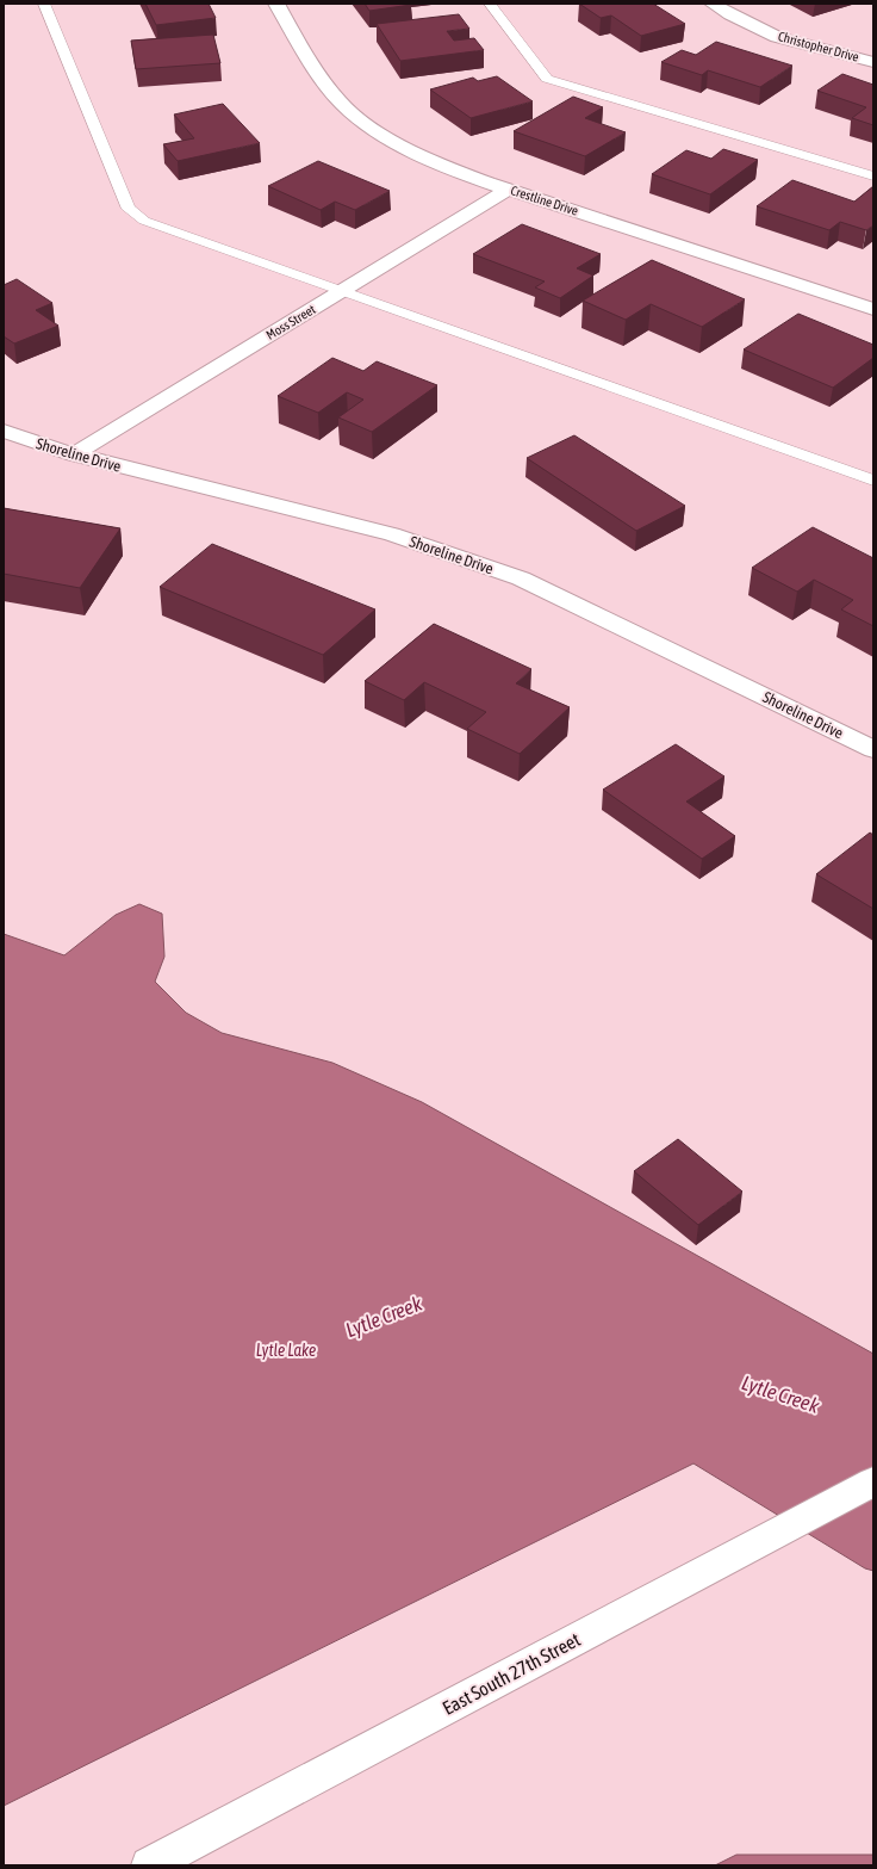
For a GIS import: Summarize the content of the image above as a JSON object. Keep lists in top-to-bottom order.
{
  "streets": {
    "street": [
      "Christopher Drive",
      "Crestline Drive",
      "Moss Street",
      "Shoreline Drive",
      "East South 27th Street"
    ]
  },
  "crossings": [
    ["Crestline Drive", "Moss Street"],
    ["Moss Street", "Shoreline Drive"]
  ],
  "water": ["Lytle Creek", "Lytle Lake"]
}
